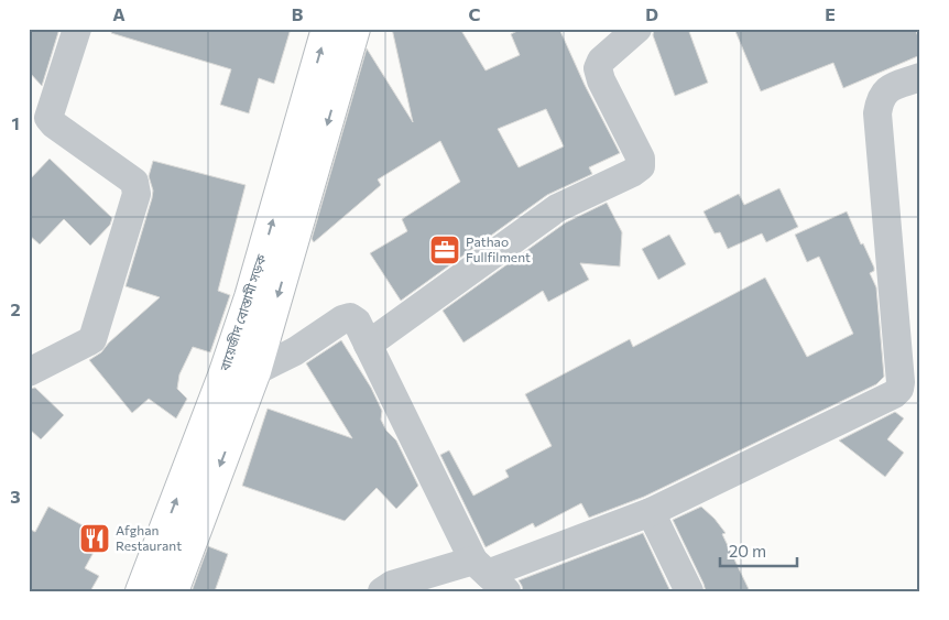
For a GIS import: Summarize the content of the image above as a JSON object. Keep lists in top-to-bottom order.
{
  "streets": {
    "main road": ["বায়েজীদ বোস্তামী সড়ক"]
  },
  "places": {
    "office": ["Pathao Fullfilment"],
    "restaurant": ["Afghan Restaurant"]
  },
  "scale_bar": "20 m",
  "grid": {
    "columns": [
      "A",
      "B",
      "C",
      "D",
      "E"
    ],
    "rows": ["1", "2", "3"]
  }
}
